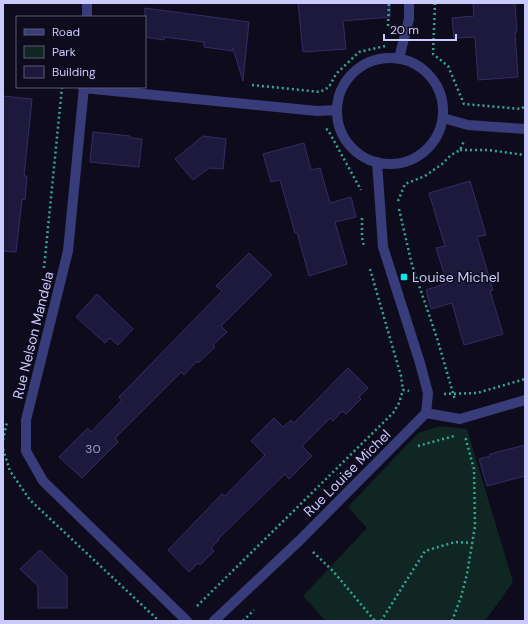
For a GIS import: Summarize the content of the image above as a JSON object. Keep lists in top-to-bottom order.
{
  "streets": {
    "street": ["Rue Nelson Mandela", "Rue Louise Michel"]
  },
  "places": {
    "transit": ["Louise Michel"]
  },
  "house_numbers": ["30"],
  "legend": ["Road", "Park", "Building"],
  "scale_bar": "20 m"
}
